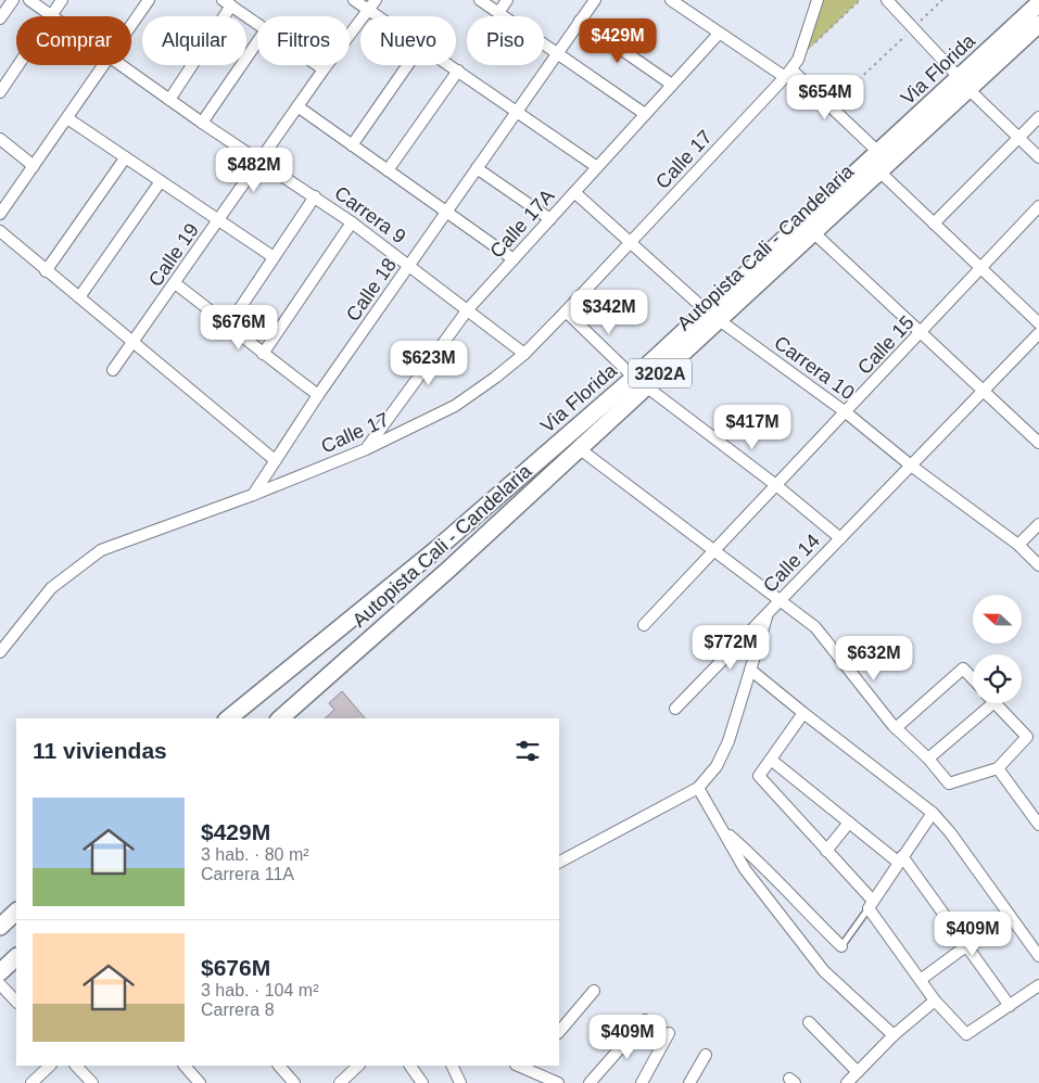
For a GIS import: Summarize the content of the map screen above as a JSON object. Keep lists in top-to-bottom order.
{
  "streets": {
    "main road": ["Via Florida", "Autopista Cali - Candelaria", "3202A"],
    "street": [
      "Calle 17",
      "Carrera 9",
      "Calle 17A",
      "Calle 19",
      "Calle 18",
      "Calle 15",
      "Carrera 10",
      "Calle 14"
    ]
  },
  "crossings": [
    ["Via Florida", "Autopista Cali - Candelaria"],
    ["Via Florida", "Carrera 10"],
    ["Calle 17", "Carrera 9"],
    ["Calle 17", "Calle 17A"],
    ["Calle 17", "Calle 18"],
    ["Calle 17", "Carrera 10"],
    ["Carrera 9", "Calle 17A"],
    ["Carrera 9", "Calle 19"],
    ["Carrera 9", "Calle 18"],
    ["Calle 17A", "Carrera 10"],
    ["Autopista Cali - Candelaria", "Carrera 10"],
    ["Calle 15", "Carrera 10"],
    ["Carrera 10", "Calle 14"]
  ],
  "north": "left",
  "page": {
    "chip": [
      "Comprar",
      "Alquilar",
      "Filtros",
      "Nuevo",
      "Piso"
    ],
    "price": [
      "$429M",
      "$654M",
      "$482M",
      "$342M",
      "$676M",
      "$623M",
      "$417M",
      "$772M",
      "$632M",
      "$409M",
      "$409M"
    ],
    "heading": "11 viviendas",
    "list": [
      {
        "name": "$429M",
        "note": "3 hab. · 80 m² · Carrera 11A"
      },
      {
        "name": "$676M",
        "note": "3 hab. · 104 m² · Carrera 8"
      }
    ]
  }
}
